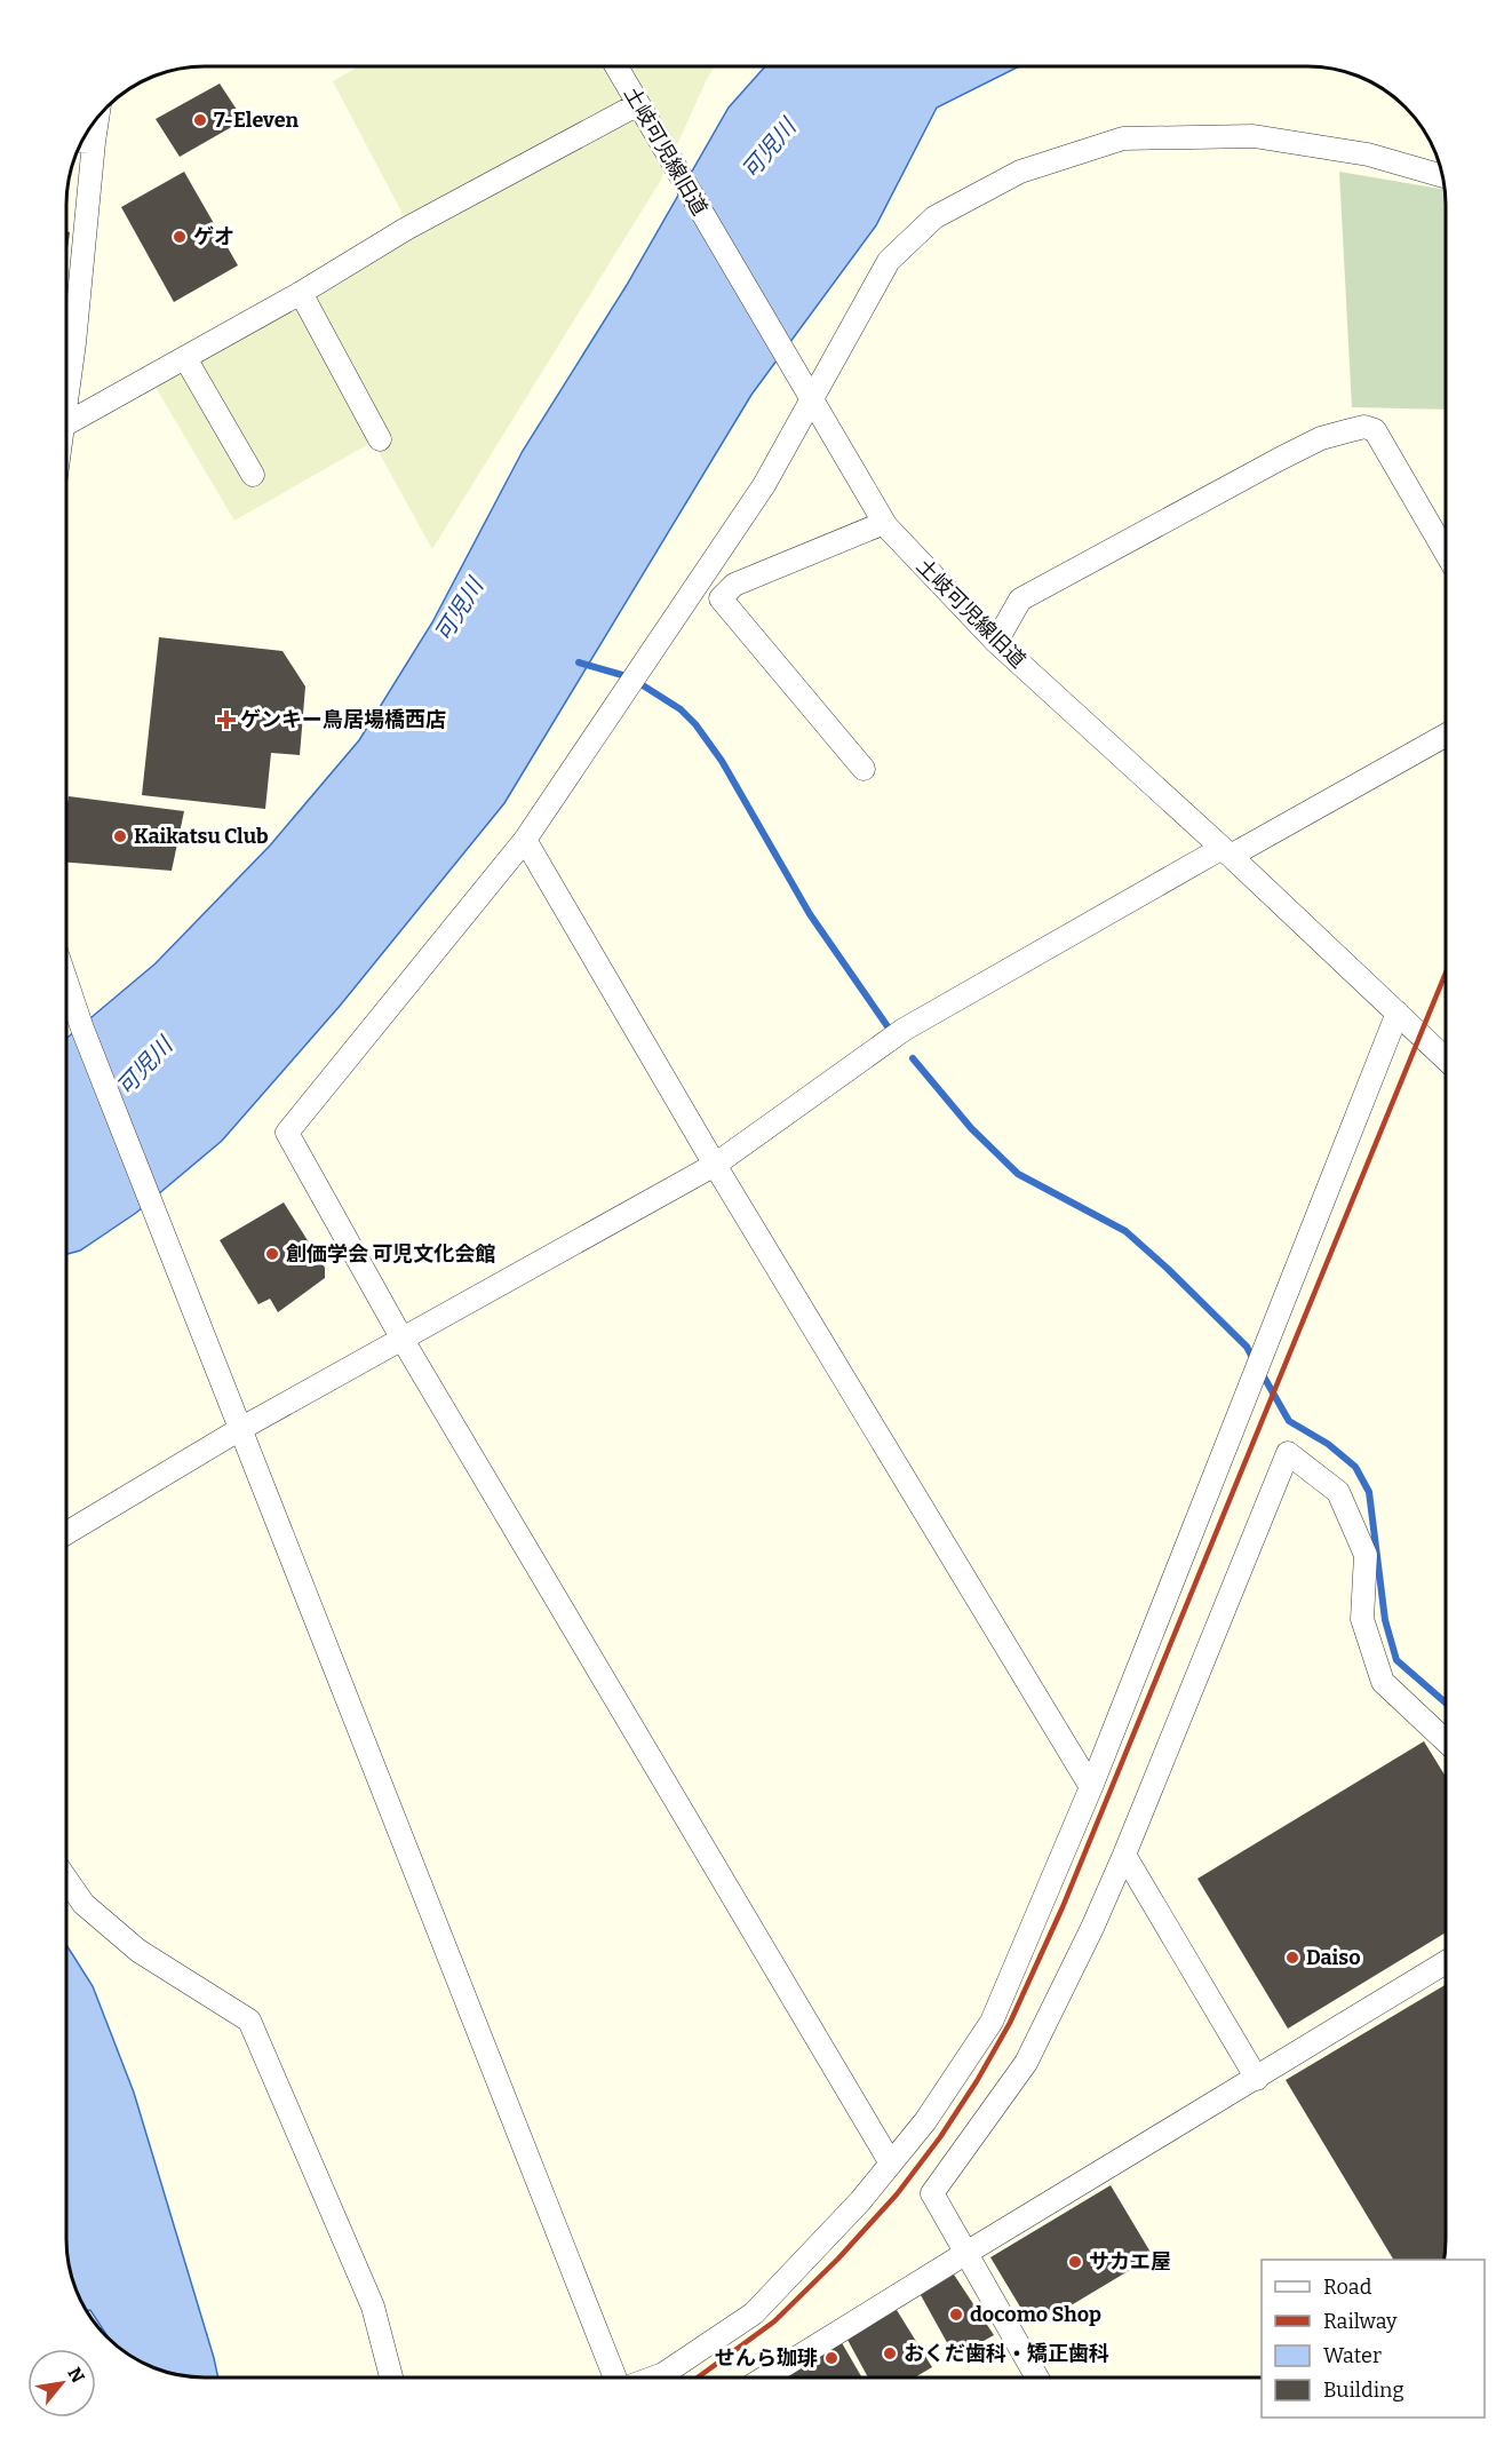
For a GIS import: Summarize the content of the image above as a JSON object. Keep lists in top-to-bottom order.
{
  "streets": {
    "street": ["土岐可児線旧道"]
  },
  "water": ["可児川"],
  "places": {
    "other": [
      "7-Eleven",
      "ゲオ",
      "Kaikatsu Club",
      "創価学会 可児文化会館",
      "Daiso",
      "サカエ屋",
      "docomo Shop",
      "おくだ歯科・矯正歯科",
      "せんら珈琲"
    ],
    "health": ["ゲンキー鳥居場橋西店"]
  },
  "legend": [
    "Road",
    "Railway",
    "Water",
    "Building"
  ],
  "north": "top right"
}
